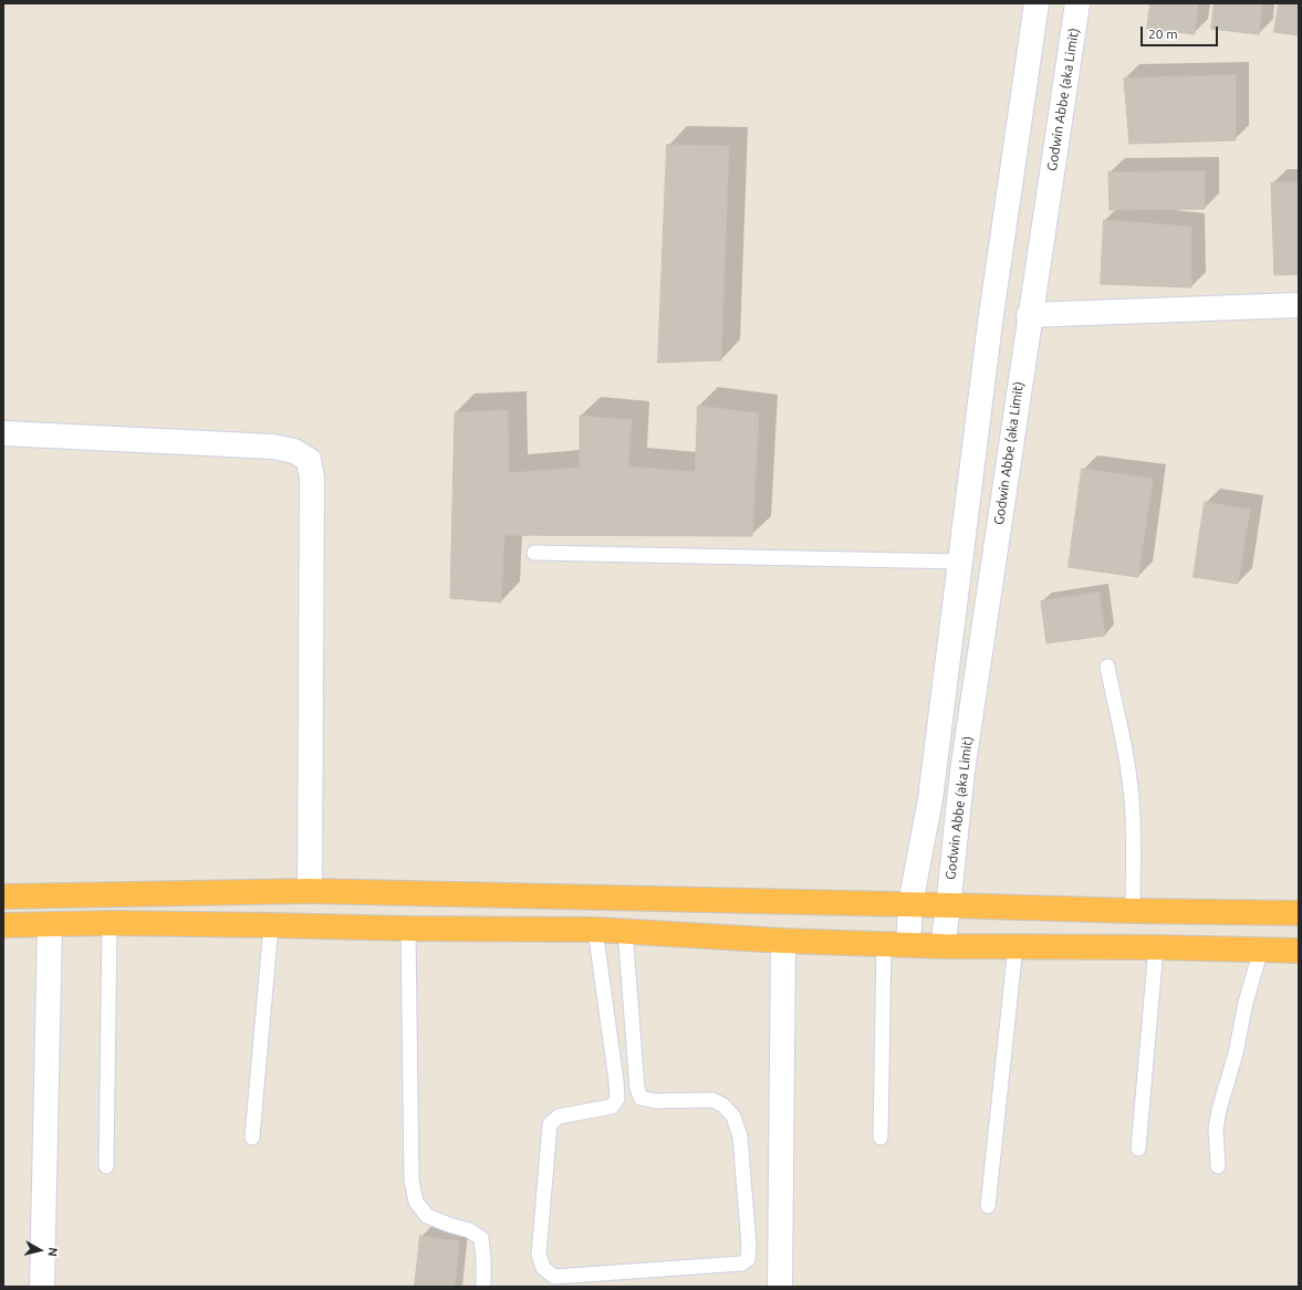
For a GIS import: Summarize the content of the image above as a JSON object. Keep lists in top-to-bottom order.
{
  "streets": {
    "street": ["Godwin Abbe (aka Limit)"]
  },
  "scale_bar": "20 m",
  "north": "right"
}
